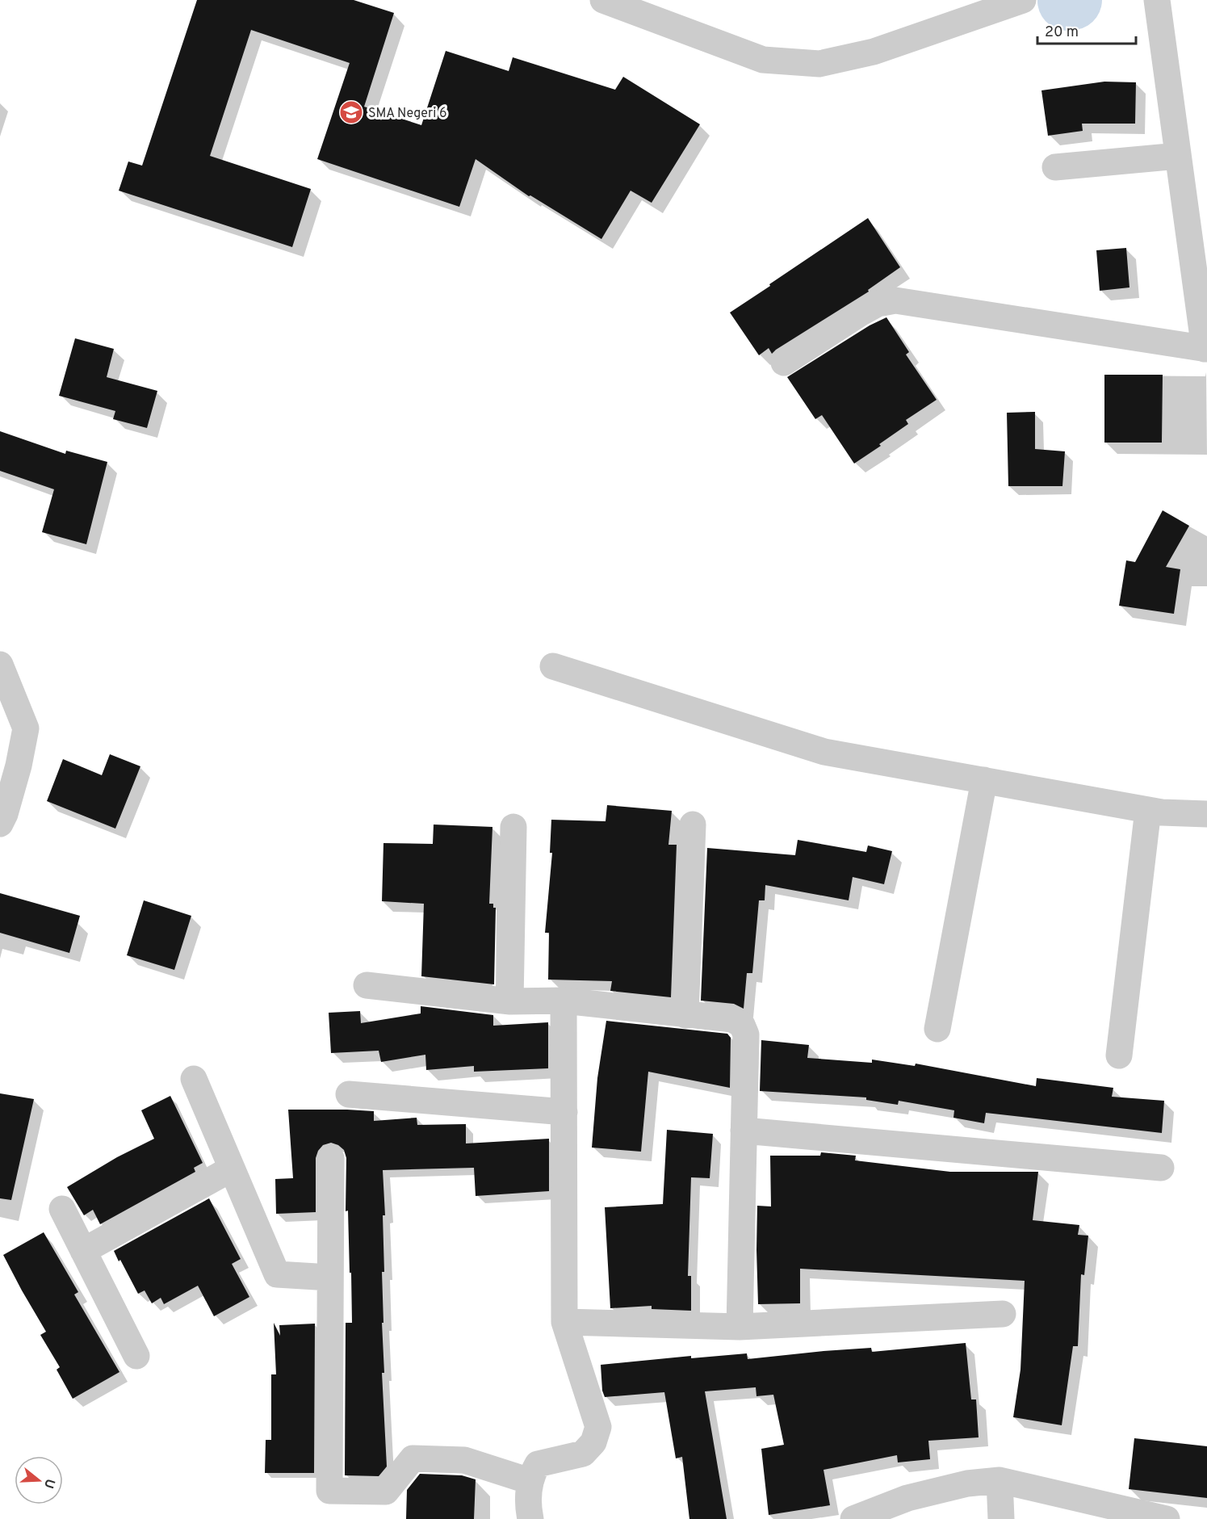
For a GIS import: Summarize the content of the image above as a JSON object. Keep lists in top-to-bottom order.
{
  "places": {
    "school or university": ["SMA Negeri 6"]
  },
  "scale_bar": "20 m",
  "north": "right"
}
